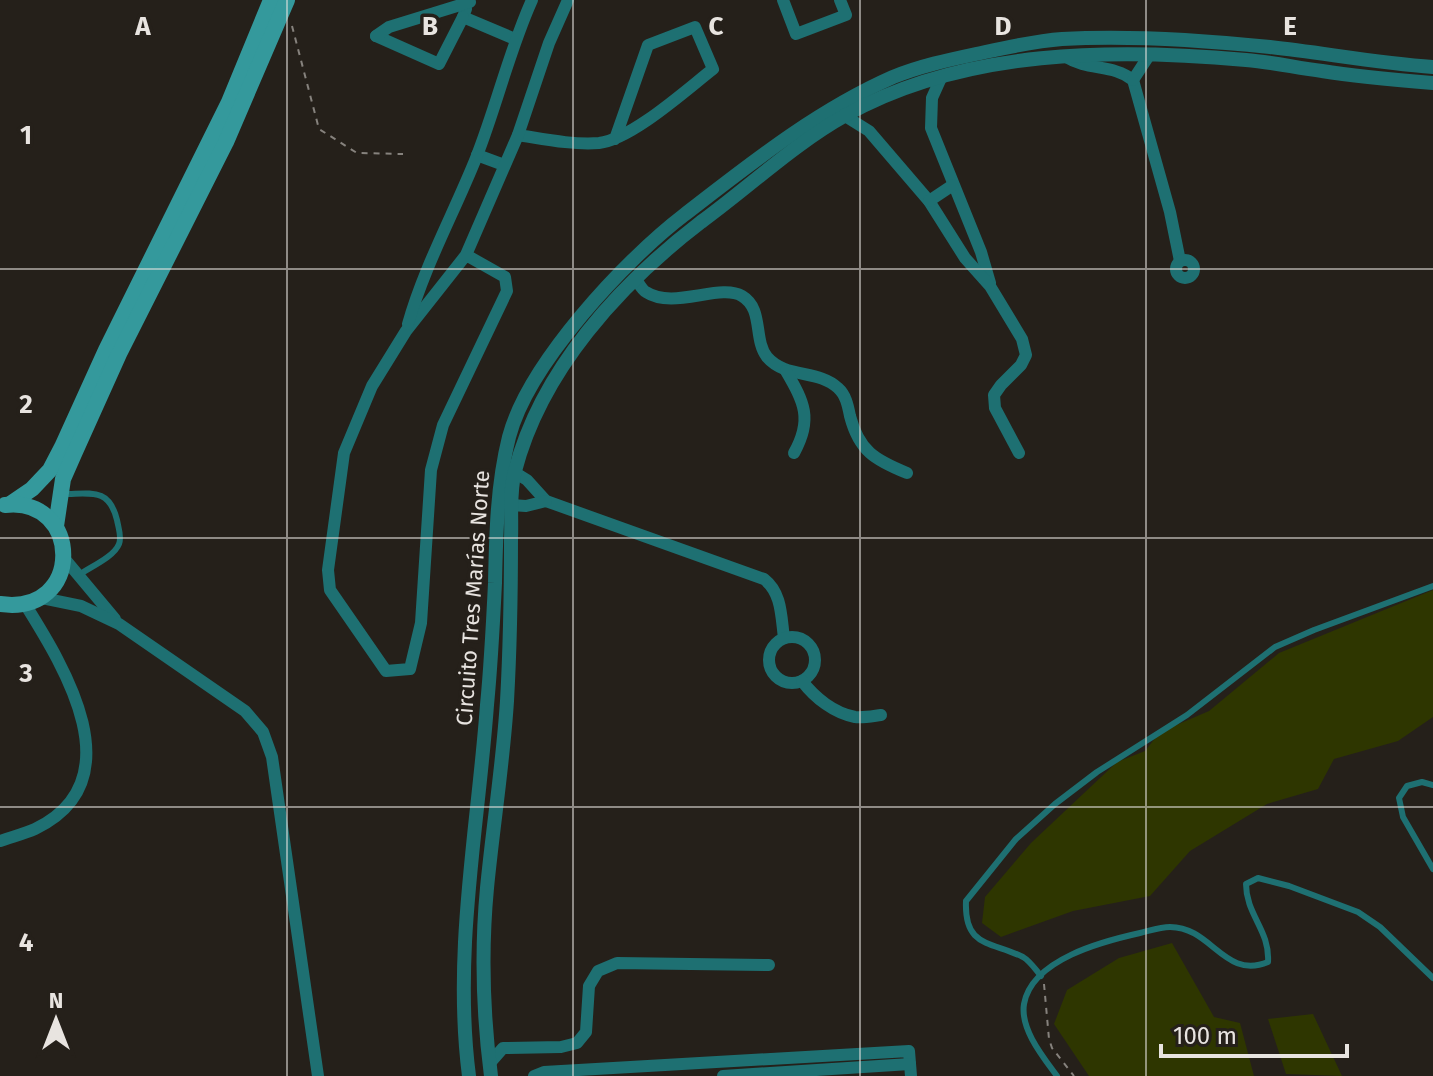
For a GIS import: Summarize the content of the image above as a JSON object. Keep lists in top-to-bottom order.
{
  "streets": {
    "street": ["Circuito Tres Marías Norte"]
  },
  "scale_bar": "100 m",
  "north": "top",
  "grid": {
    "columns": [
      "A",
      "B",
      "C",
      "D",
      "E"
    ],
    "rows": [
      "1",
      "2",
      "3",
      "4"
    ]
  }
}
